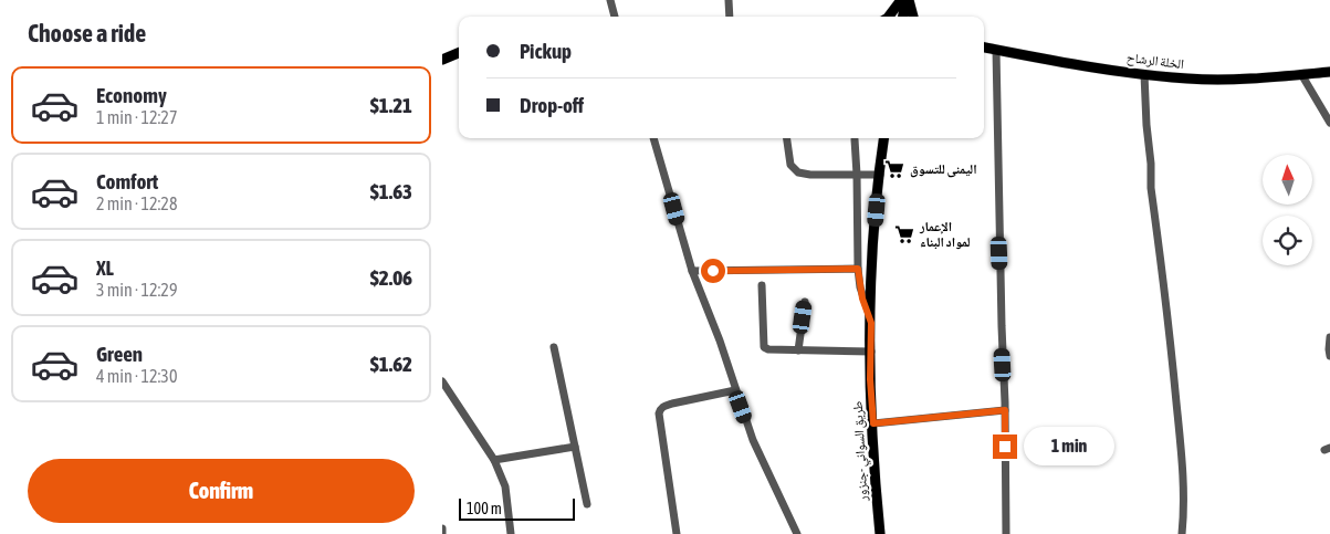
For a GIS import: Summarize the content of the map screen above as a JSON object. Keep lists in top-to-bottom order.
{
  "streets": {
    "main road": ["الخلة الرشاح", "طريق السواني -جنزور"]
  },
  "places": {
    "supermarket": ["اليمنى للتسوق", "الإعمار لمواد البناء"]
  },
  "scale_bar": "100 m",
  "north": "top",
  "page": {
    "heading": "Choose a ride",
    "banner": ["Pickup", "Drop-off"],
    "list": [
      {
        "name": "Economy",
        "note": "1 min · 12:27",
        "value": "$1.21"
      },
      {
        "name": "Comfort",
        "note": "2 min · 12:28",
        "value": "$1.63"
      },
      {
        "name": "XL",
        "note": "3 min · 12:29",
        "value": "$2.06"
      },
      {
        "name": "Green",
        "note": "4 min · 12:30",
        "value": "$1.62"
      }
    ],
    "bubble": "1 min",
    "buttons": "Confirm",
    "scale": "100 m"
  }
}
